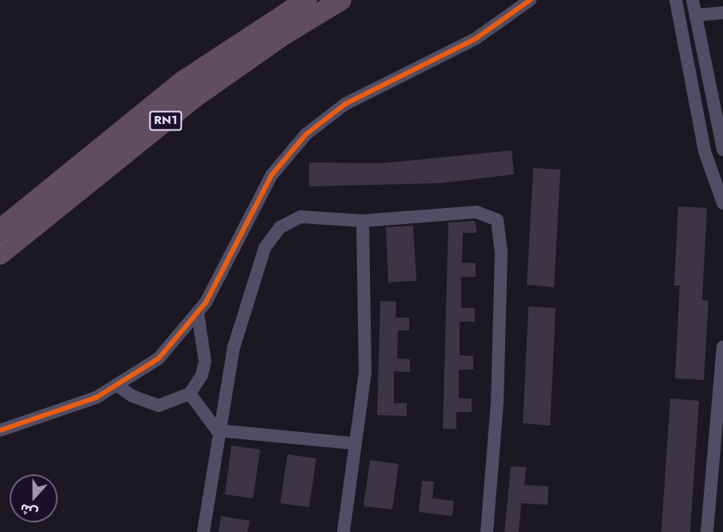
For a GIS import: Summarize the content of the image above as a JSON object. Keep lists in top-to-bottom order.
{
  "streets": {
    "highway": ["RN1"]
  },
  "north": "bottom"
}
